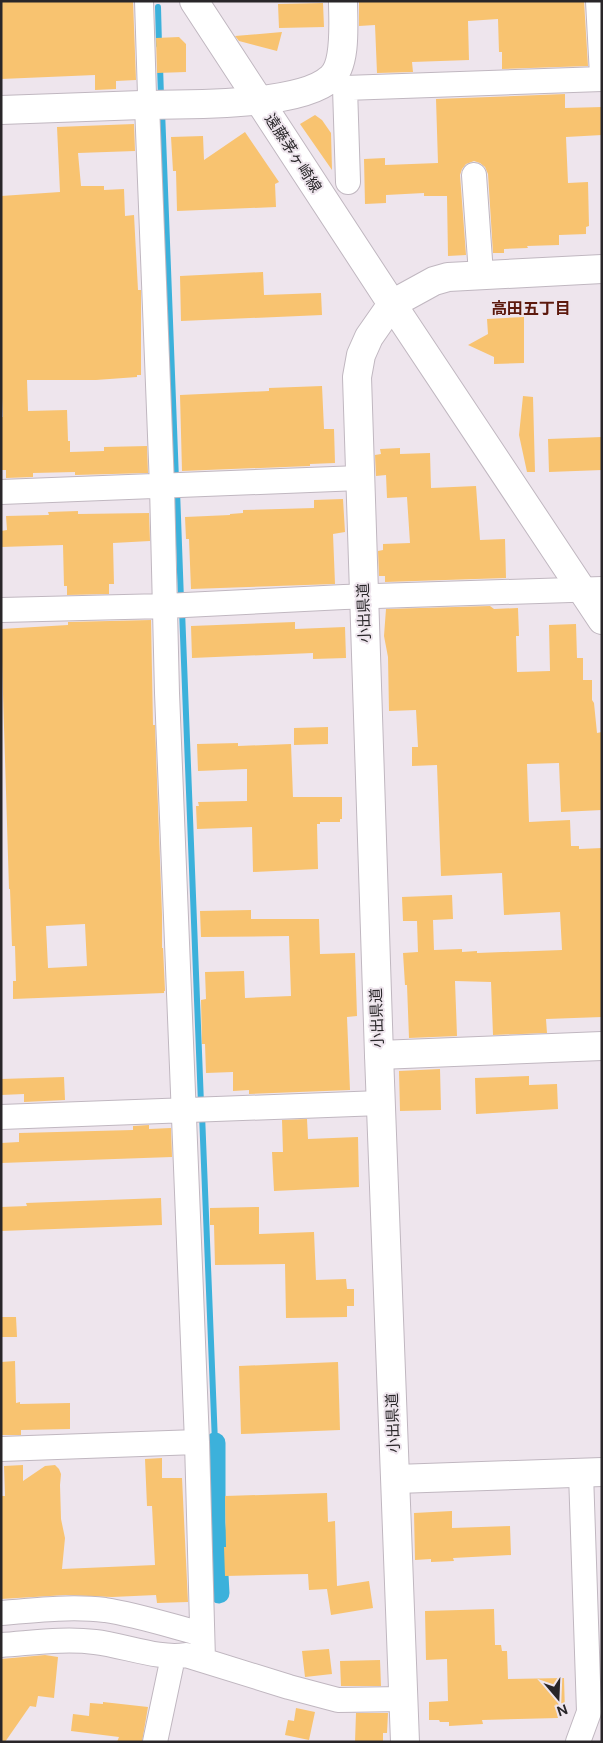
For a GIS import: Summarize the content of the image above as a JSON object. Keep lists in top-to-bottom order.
{
  "streets": {
    "main road": ["遠藤茅ヶ崎線", "小出県道"]
  },
  "crossings": [
    ["遠藤茅ヶ崎線", "小出県道"]
  ],
  "districts": ["高田五丁目"],
  "north": "bottom"
}
